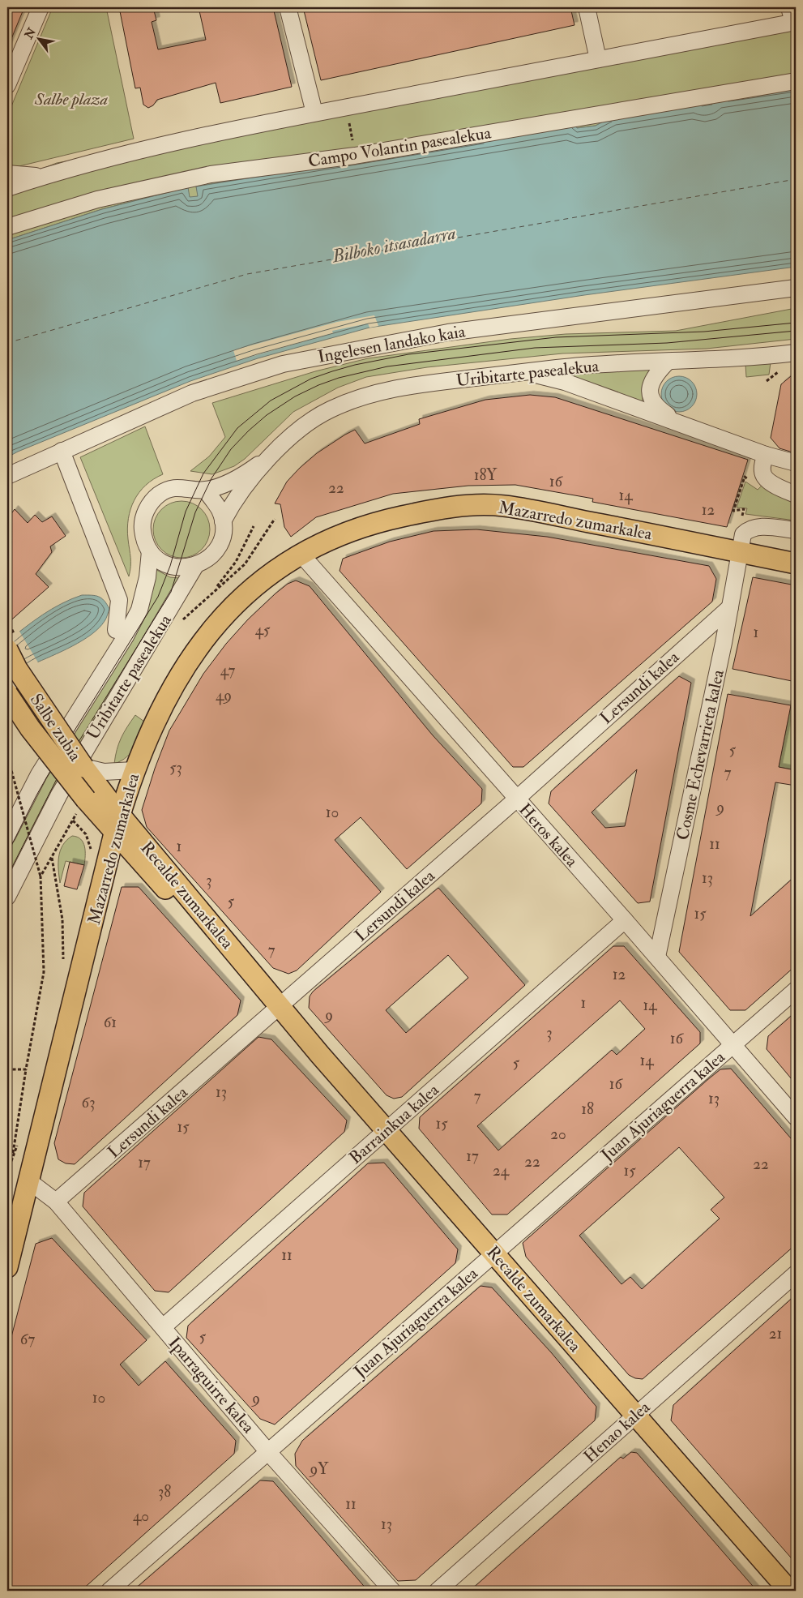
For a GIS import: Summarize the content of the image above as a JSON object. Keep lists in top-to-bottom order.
{
  "streets": {
    "main road": ["Mazarredo zumarkalea", "Salbe zubia", "Recalde zumarkalea"],
    "street": [
      "Campo Volantin pasealekua",
      "Ingelesen landako kaia",
      "Uribitarte pasealekua",
      "Lersundi kalea",
      "Cosme Echevarrieta kalea",
      "Heros kalea",
      "Juan Ajuriaguerra kalea",
      "Barrainkua kalea",
      "Iparraguirre kalea",
      "Henao kalea"
    ]
  },
  "crossings": [
    ["Mazarredo zumarkalea", "Cosme Echevarrieta kalea"],
    ["Mazarredo zumarkalea", "Heros kalea"],
    ["Mazarredo zumarkalea", "Recalde zumarkalea"],
    ["Mazarredo zumarkalea", "Iparraguirre kalea"],
    ["Lersundi kalea", "Cosme Echevarrieta kalea"],
    ["Lersundi kalea", "Heros kalea"],
    ["Lersundi kalea", "Recalde zumarkalea"],
    ["Lersundi kalea", "Iparraguirre kalea"],
    ["Salbe zubia", "Recalde zumarkalea"],
    ["Cosme Echevarrieta kalea", "Heros kalea"],
    ["Heros kalea", "Juan Ajuriaguerra kalea"],
    ["Heros kalea", "Barrainkua kalea"],
    ["Recalde zumarkalea", "Juan Ajuriaguerra kalea"],
    ["Recalde zumarkalea", "Barrainkua kalea"],
    ["Recalde zumarkalea", "Henao kalea"],
    ["Juan Ajuriaguerra kalea", "Iparraguirre kalea"],
    ["Barrainkua kalea", "Iparraguirre kalea"]
  ],
  "water": ["Bilboko itsasadarra"],
  "parks": ["Salbe plaza"],
  "house_numbers": [
    "18Y",
    "16",
    "22",
    "14",
    "12",
    "45",
    "1",
    "47",
    "49",
    "5",
    "53",
    "7",
    "9",
    "10",
    "11",
    "1",
    "13",
    "3",
    "5",
    "15",
    "7",
    "12",
    "1",
    "14",
    "9",
    "61",
    "3",
    "16",
    "14",
    "5",
    "16",
    "13",
    "7",
    "13",
    "63",
    "18",
    "15",
    "15",
    "20",
    "17",
    "22",
    "17",
    "22",
    "24",
    "15",
    "11",
    "21",
    "5",
    "67",
    "10",
    "9",
    "9Y",
    "38",
    "11",
    "40",
    "13"
  ],
  "north": "top left"
}
